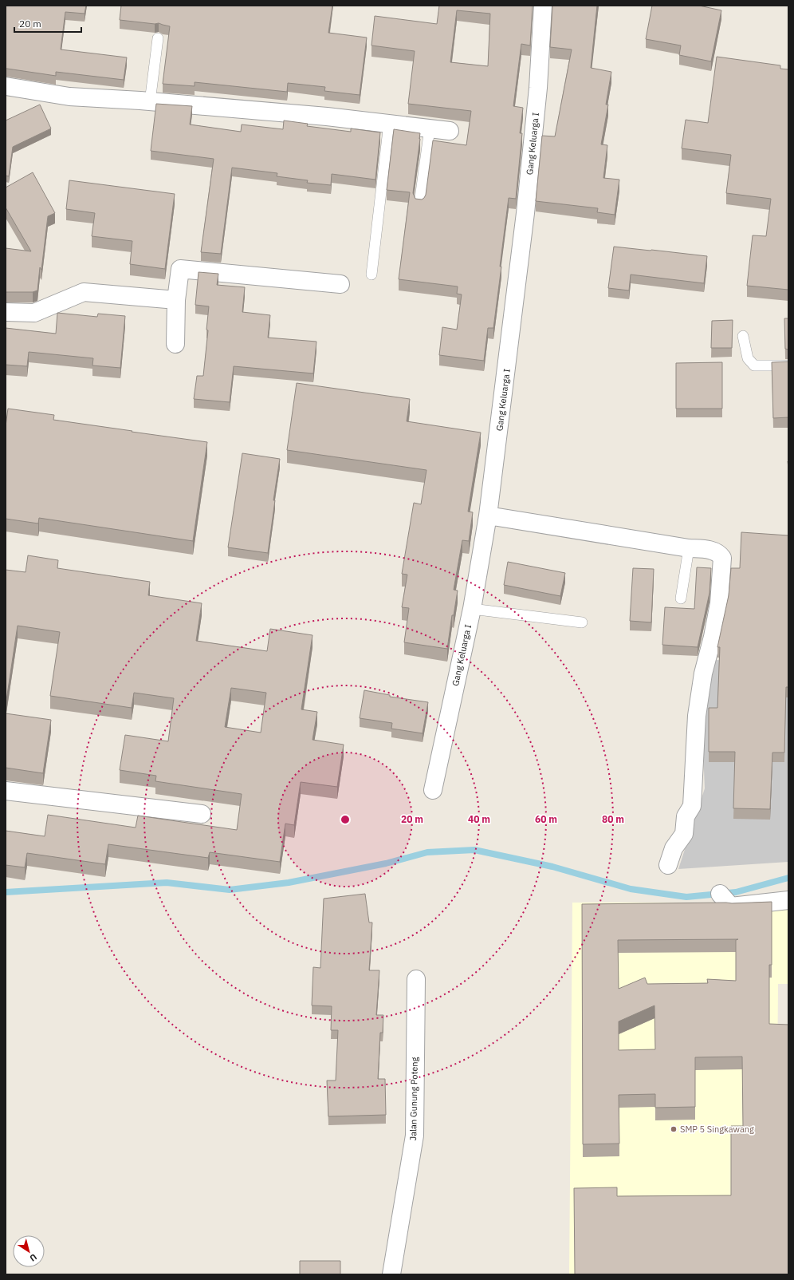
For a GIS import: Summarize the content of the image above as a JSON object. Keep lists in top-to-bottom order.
{
  "streets": {
    "street": ["Gang Keluarga I", "Jalan Gunung Poteng"]
  },
  "places": ["SMP 5 Singkawang"],
  "scale_bar": "20 m",
  "north": "bottom right",
  "rings": [
    "20 m",
    "40 m",
    "60 m",
    "80 m"
  ]
}
